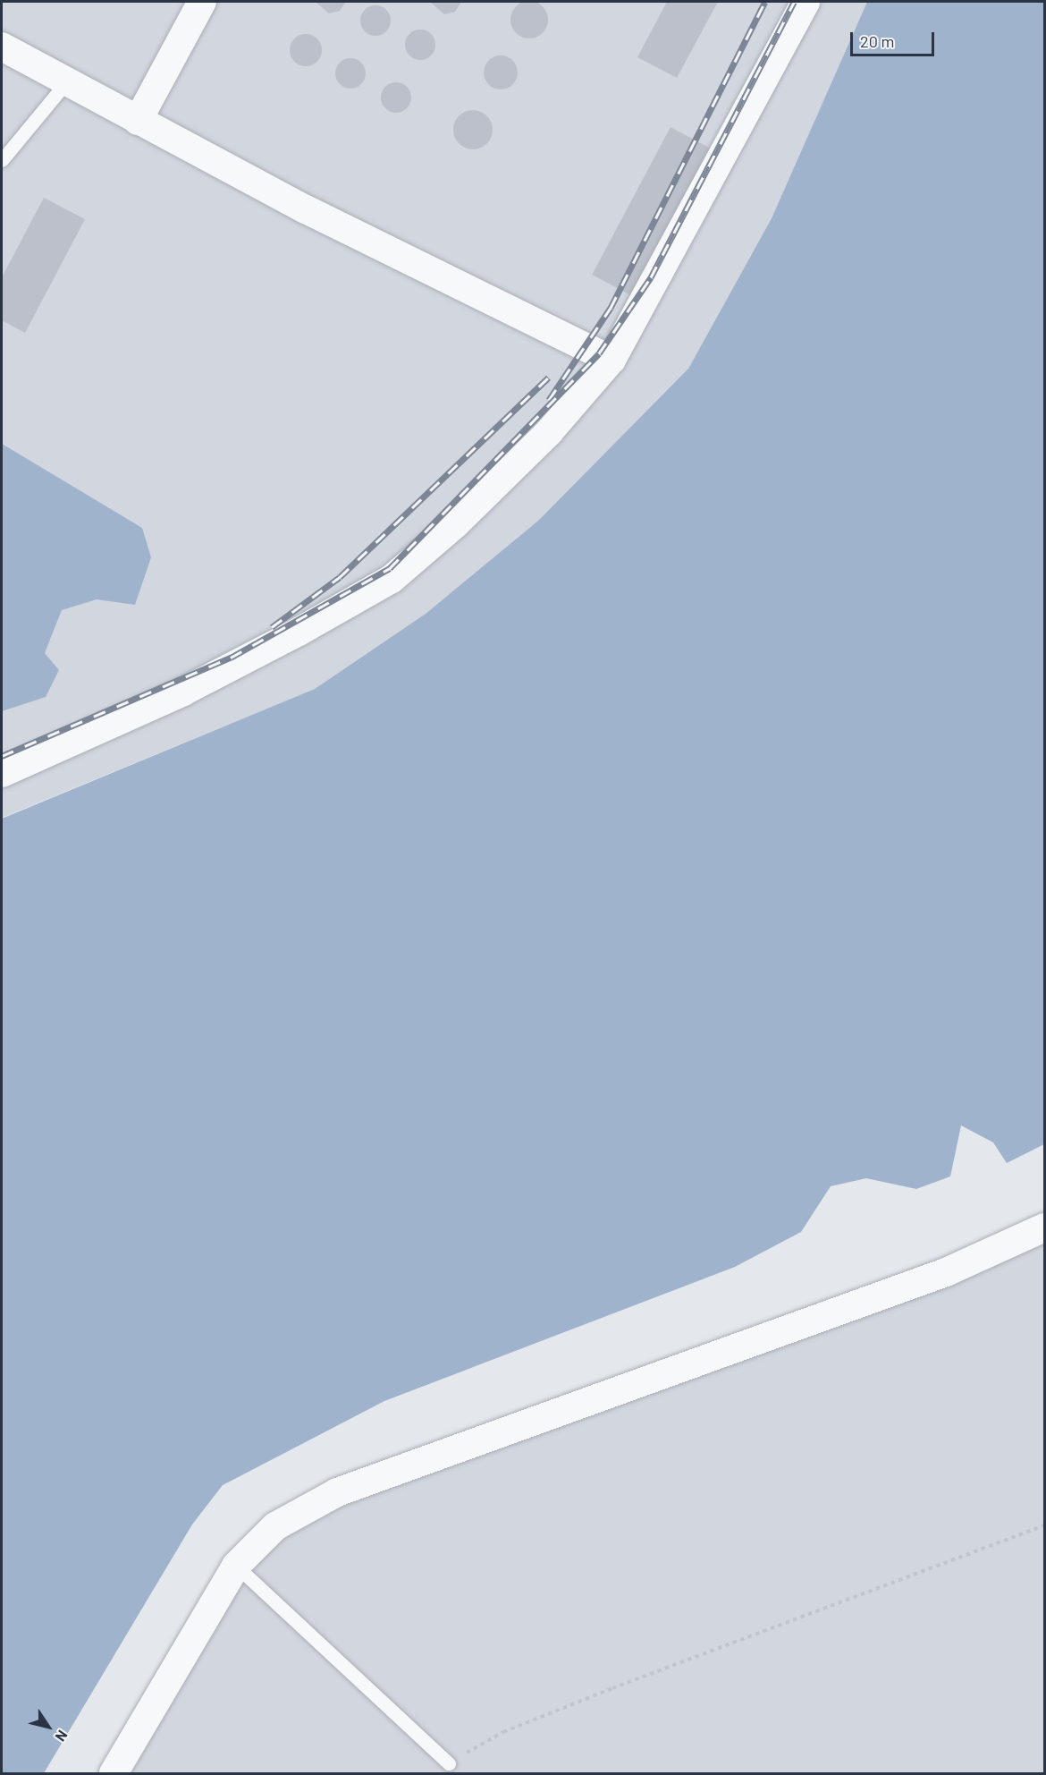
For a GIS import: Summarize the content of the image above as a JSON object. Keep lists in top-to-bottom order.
{
  "scale_bar": "20 m",
  "north": "bottom right"
}
